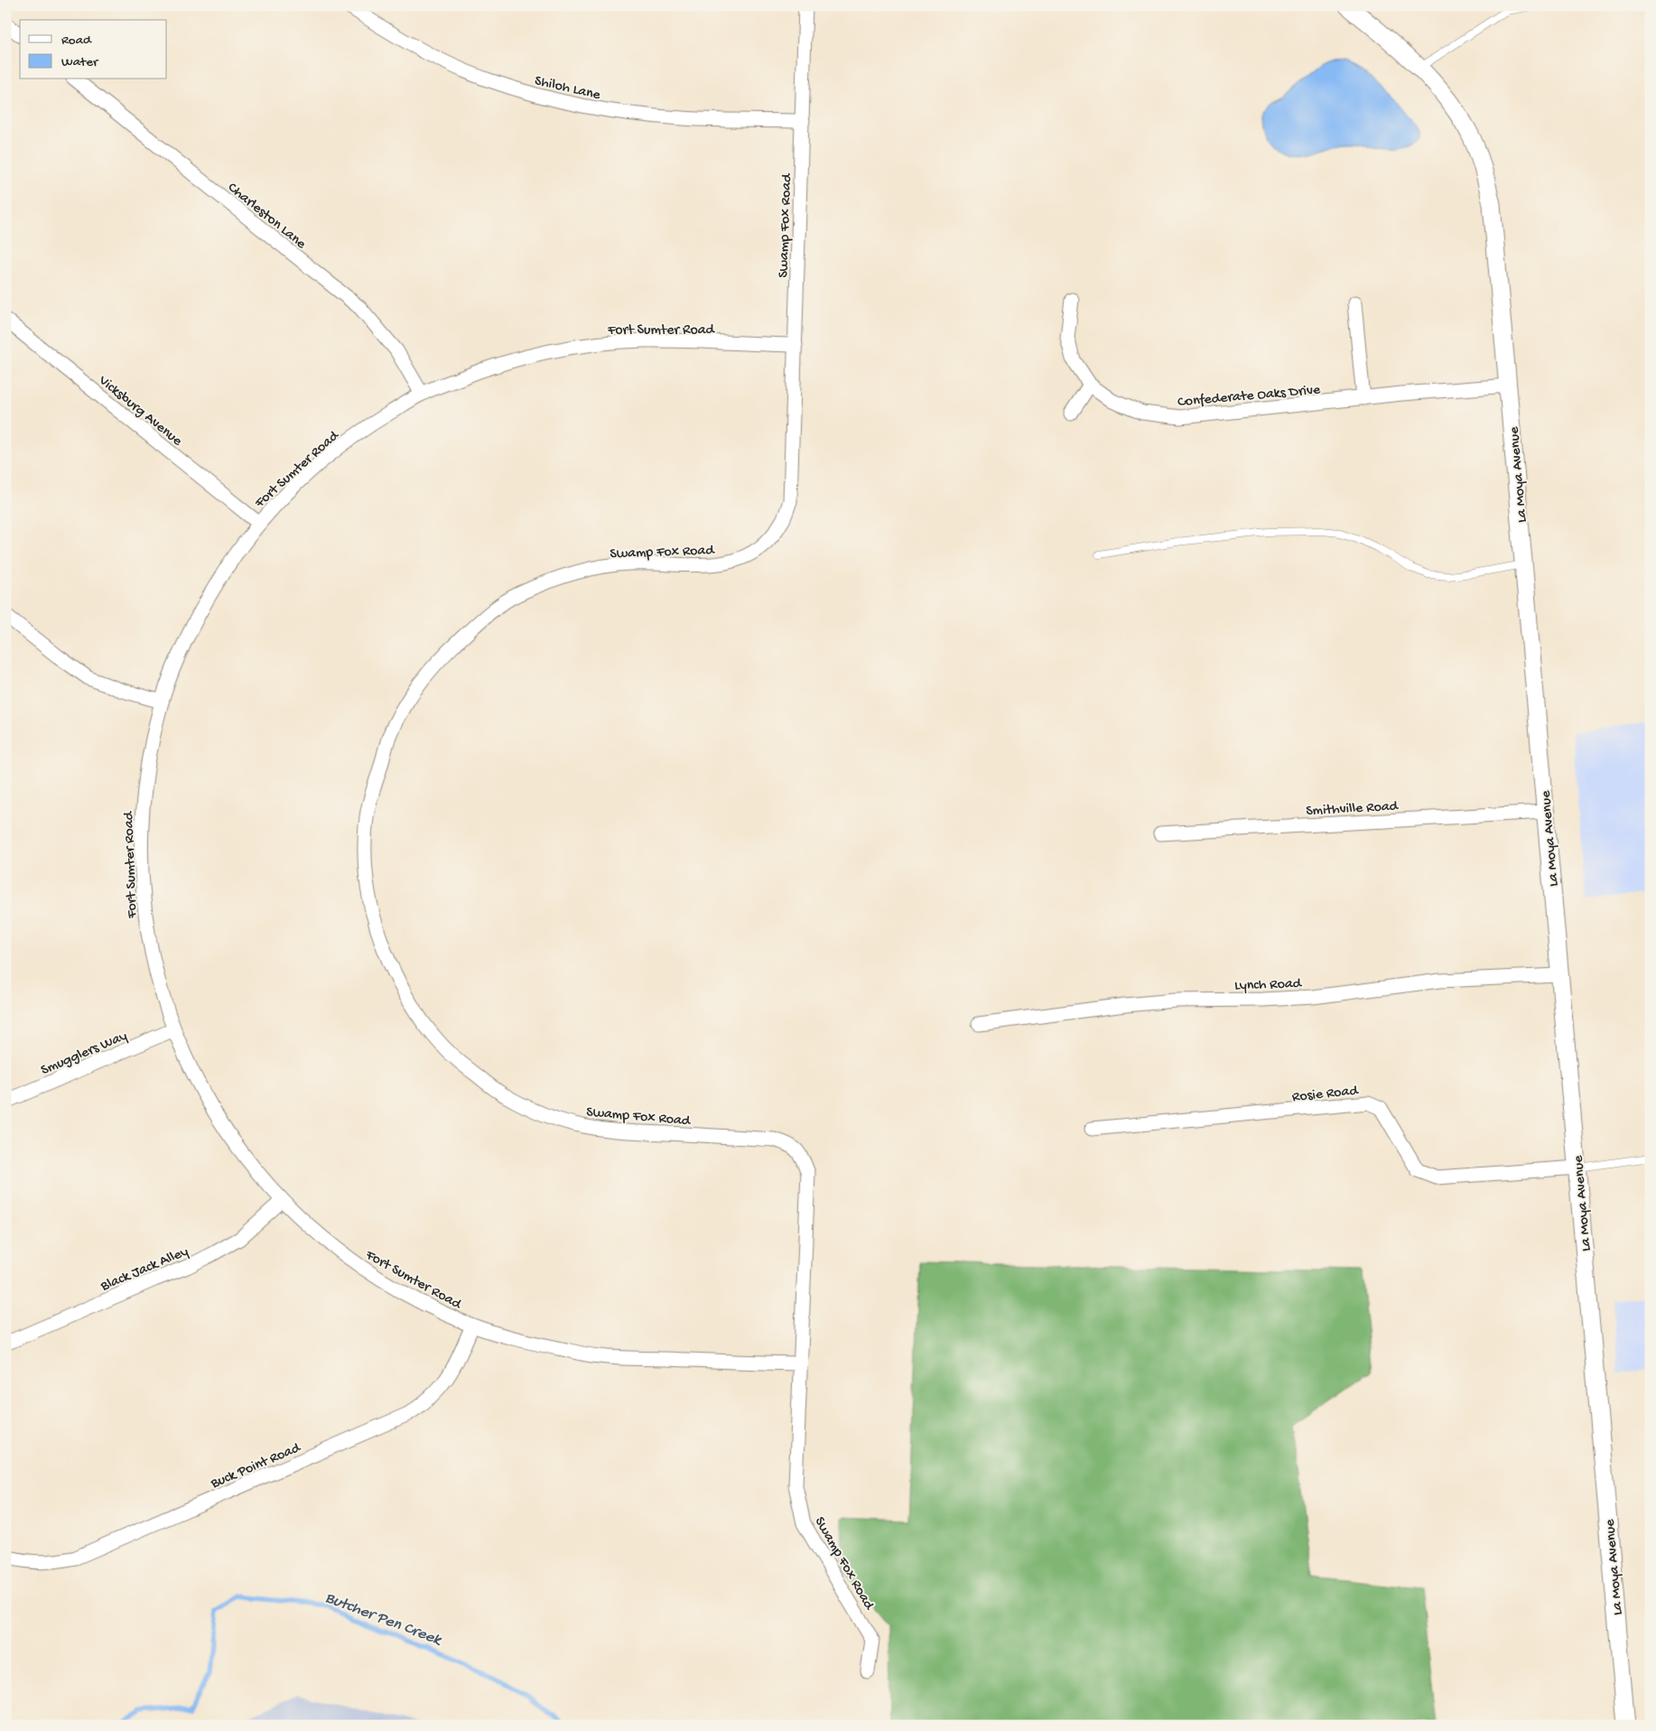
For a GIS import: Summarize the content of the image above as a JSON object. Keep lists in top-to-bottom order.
{
  "streets": {
    "street": [
      "Shiloh Lane",
      "Charleston Lane",
      "Swamp Fox Road",
      "Fort Sumter Road",
      "Confederate Oaks Drive",
      "Vicksburg Avenue",
      "La Moya Avenue",
      "Smithville Road",
      "Lynch Road",
      "Smugglers Way",
      "Rosie Road",
      "Black Jack Alley",
      "Buck Point Road"
    ]
  },
  "crossings": [
    ["Shiloh Lane", "Swamp Fox Road"],
    ["Charleston Lane", "Fort Sumter Road"],
    ["Swamp Fox Road", "Fort Sumter Road"],
    ["Fort Sumter Road", "Vicksburg Avenue"],
    ["Fort Sumter Road", "Smugglers Way"],
    ["Fort Sumter Road", "Black Jack Alley"],
    ["Fort Sumter Road", "Buck Point Road"],
    ["Confederate Oaks Drive", "La Moya Avenue"],
    ["La Moya Avenue", "Smithville Road"],
    ["La Moya Avenue", "Lynch Road"],
    ["La Moya Avenue", "Rosie Road"]
  ],
  "water": ["Butcher Pen Creek"],
  "legend": ["Road", "Water"]
}
